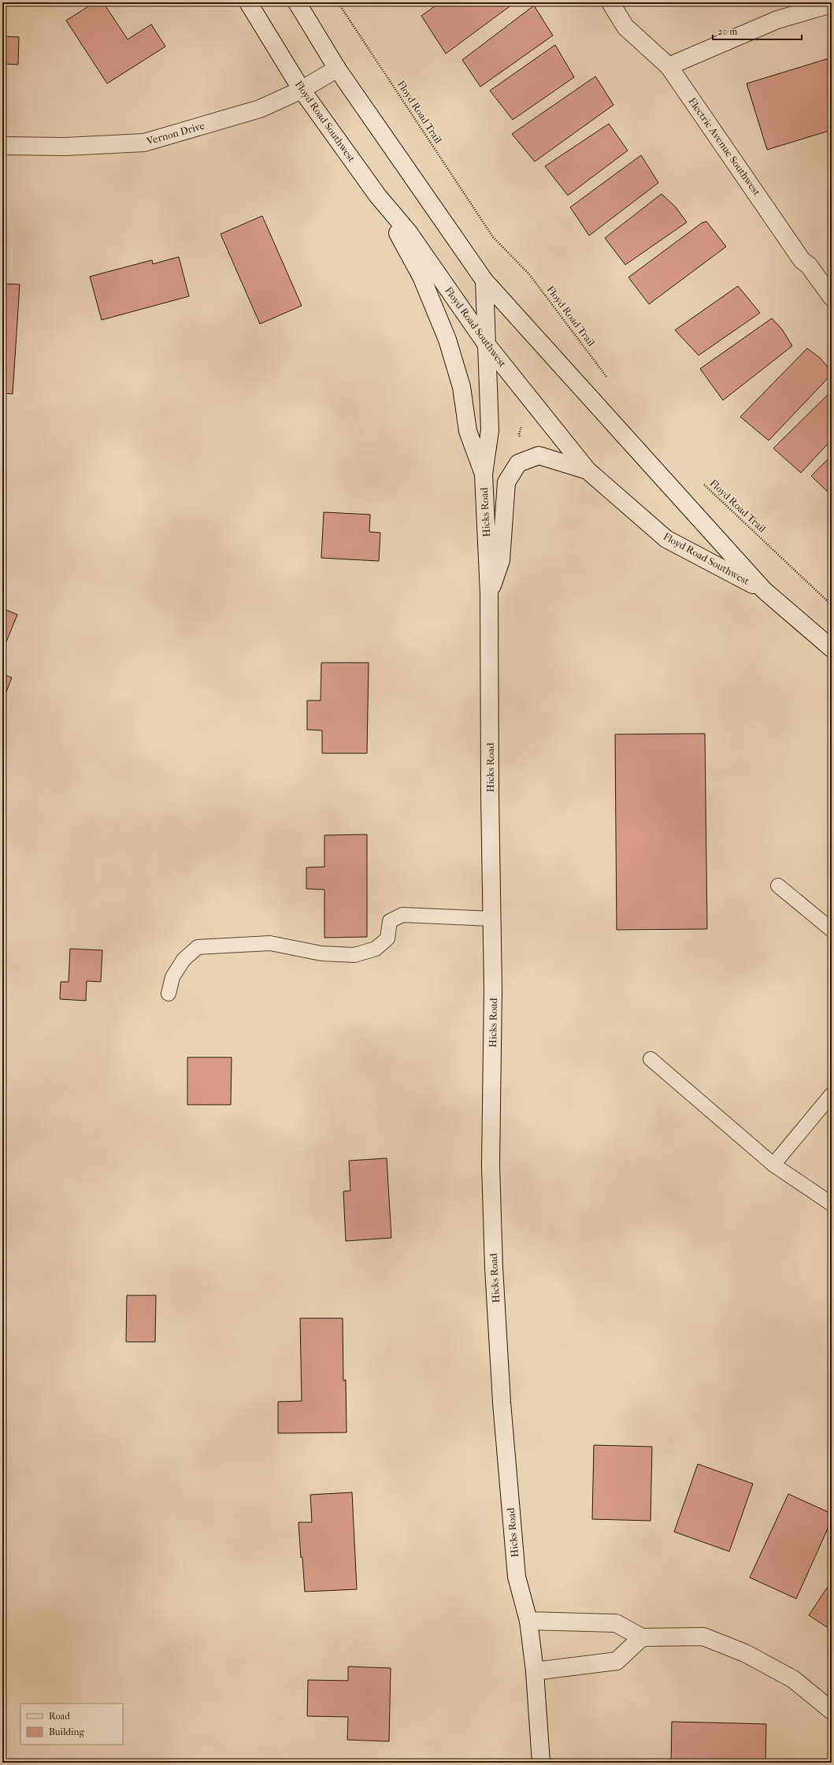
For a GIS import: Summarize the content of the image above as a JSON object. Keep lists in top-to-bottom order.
{
  "streets": {
    "street": [
      "Floyd Road Southwest",
      "Vernon Drive",
      "Electric Avenue Southwest",
      "Hicks Road"
    ],
    "path": ["Floyd Road Trail"]
  },
  "crossings": [
    ["Floyd Road Southwest", "Vernon Drive"],
    ["Floyd Road Southwest", "Hicks Road"]
  ],
  "legend": ["Road", "Building"],
  "scale_bar": "20 m"
}
